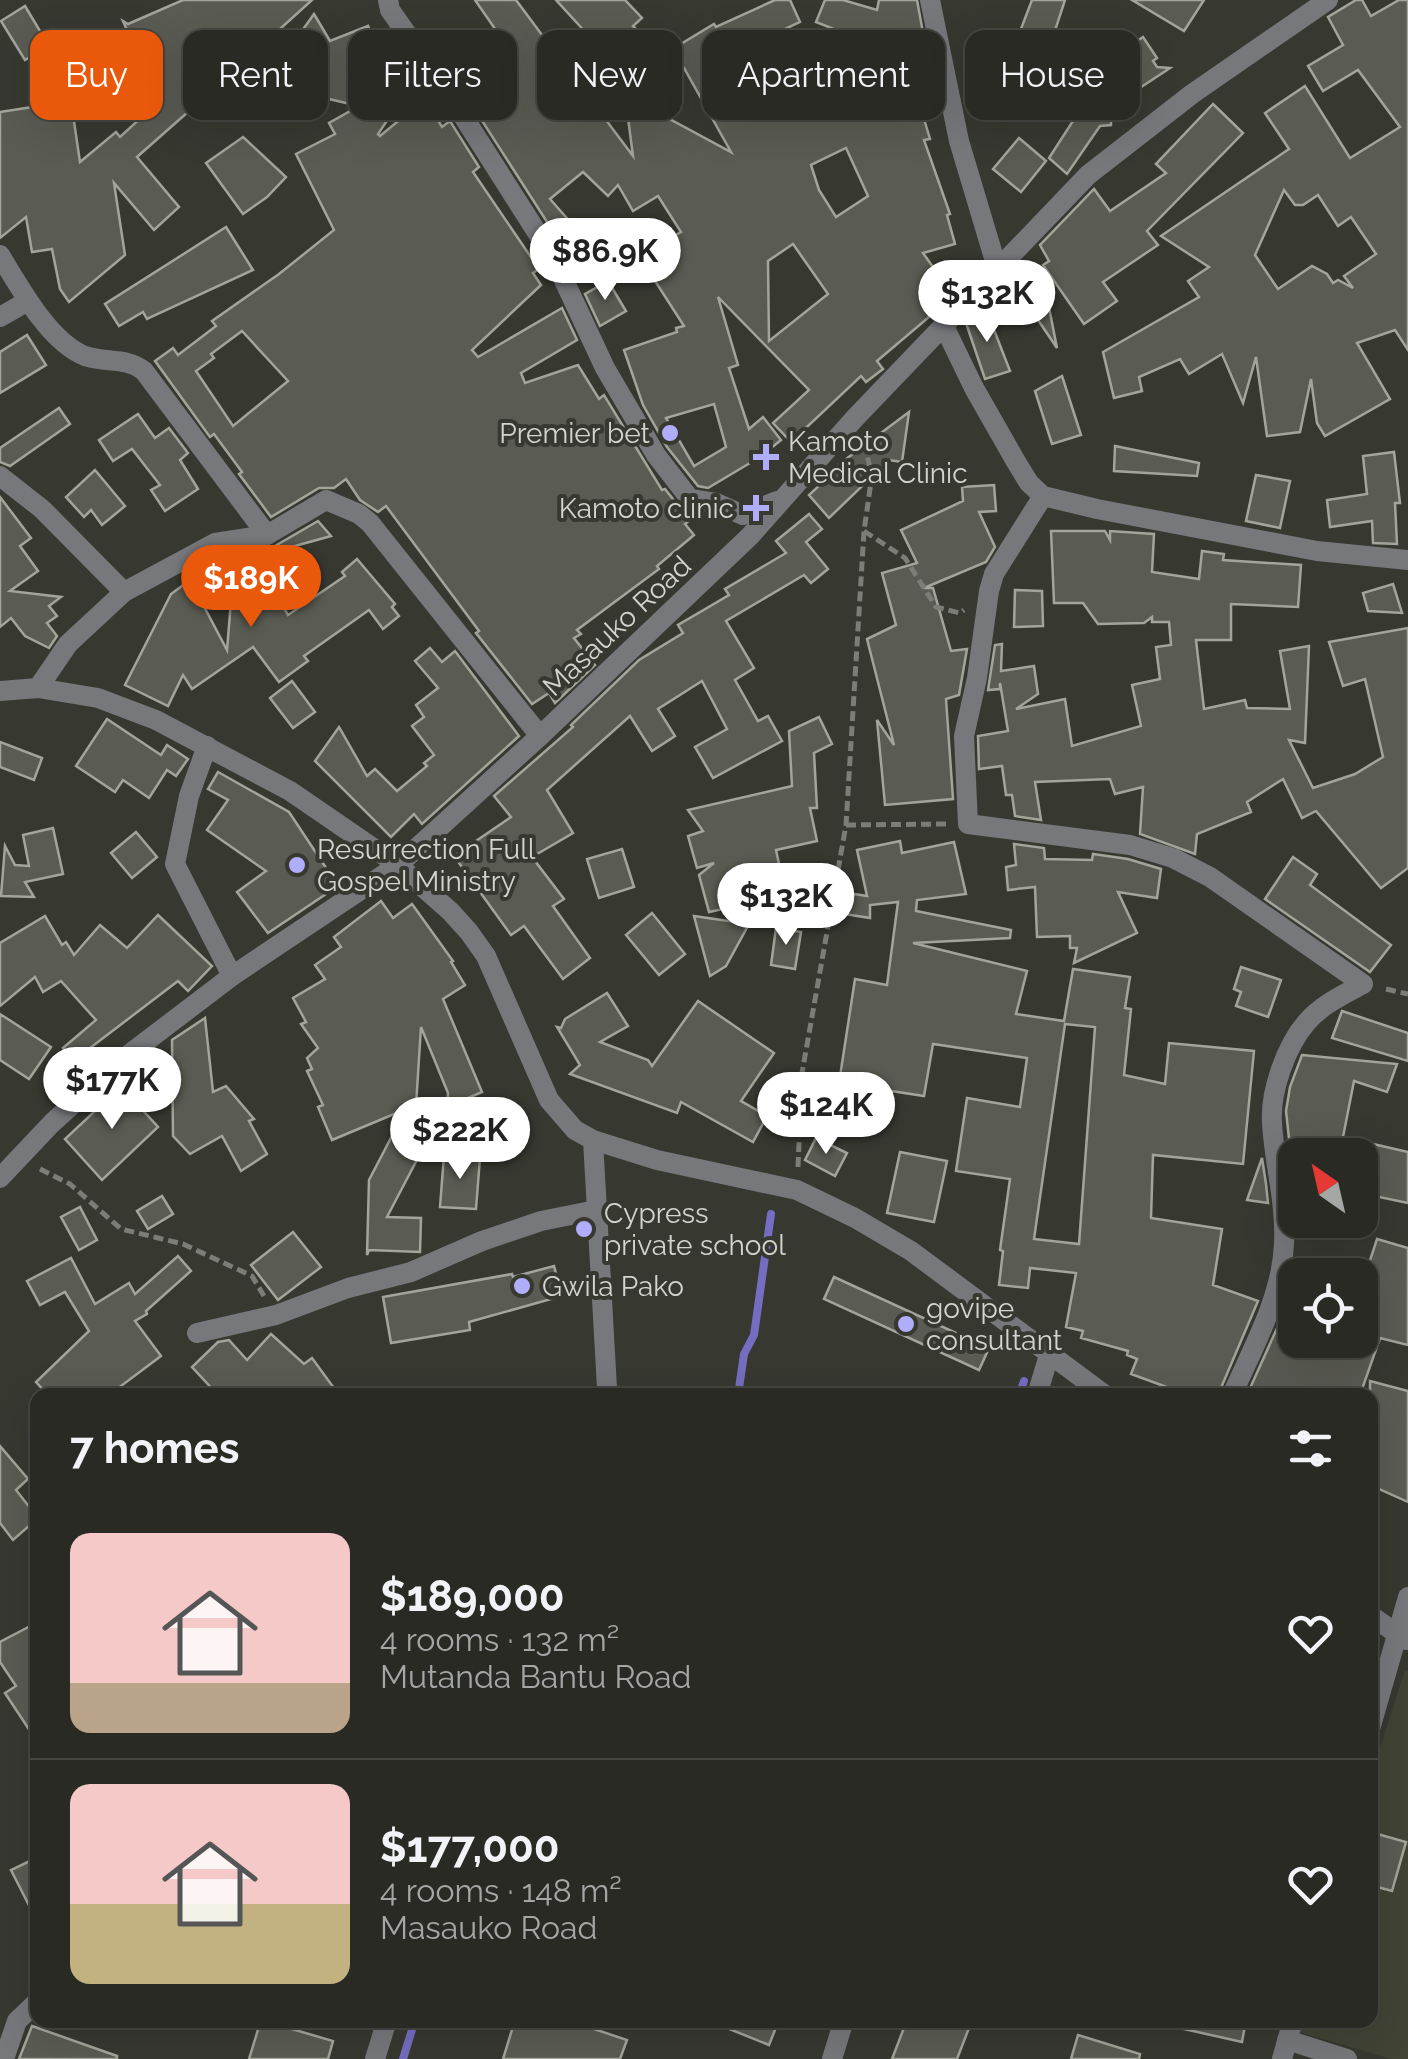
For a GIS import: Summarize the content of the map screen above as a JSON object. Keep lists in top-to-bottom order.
{
  "streets": {
    "street": ["Masauko Road"]
  },
  "places": {
    "other": [
      "Premier bet",
      "Resurrection Full Gospel Ministry",
      "Cypress private school",
      "Gwila Pako",
      "govipe consultant"
    ],
    "health": ["Kamoto Medical Clinic", "Kamoto clinic"]
  },
  "north": "top left",
  "page": {
    "chip": [
      "Buy",
      "Rent",
      "Filters",
      "New",
      "Apartment",
      "House"
    ],
    "price": [
      "$86.9K",
      "$132K",
      "$189K",
      "$132K",
      "$177K",
      "$124K",
      "$222K"
    ],
    "heading": "7 homes",
    "list": [
      {
        "name": "$189,000",
        "note": "4 rooms · 132 m² · Mutanda Bantu Road"
      },
      {
        "name": "$177,000",
        "note": "4 rooms · 148 m² · Masauko Road"
      }
    ]
  }
}
